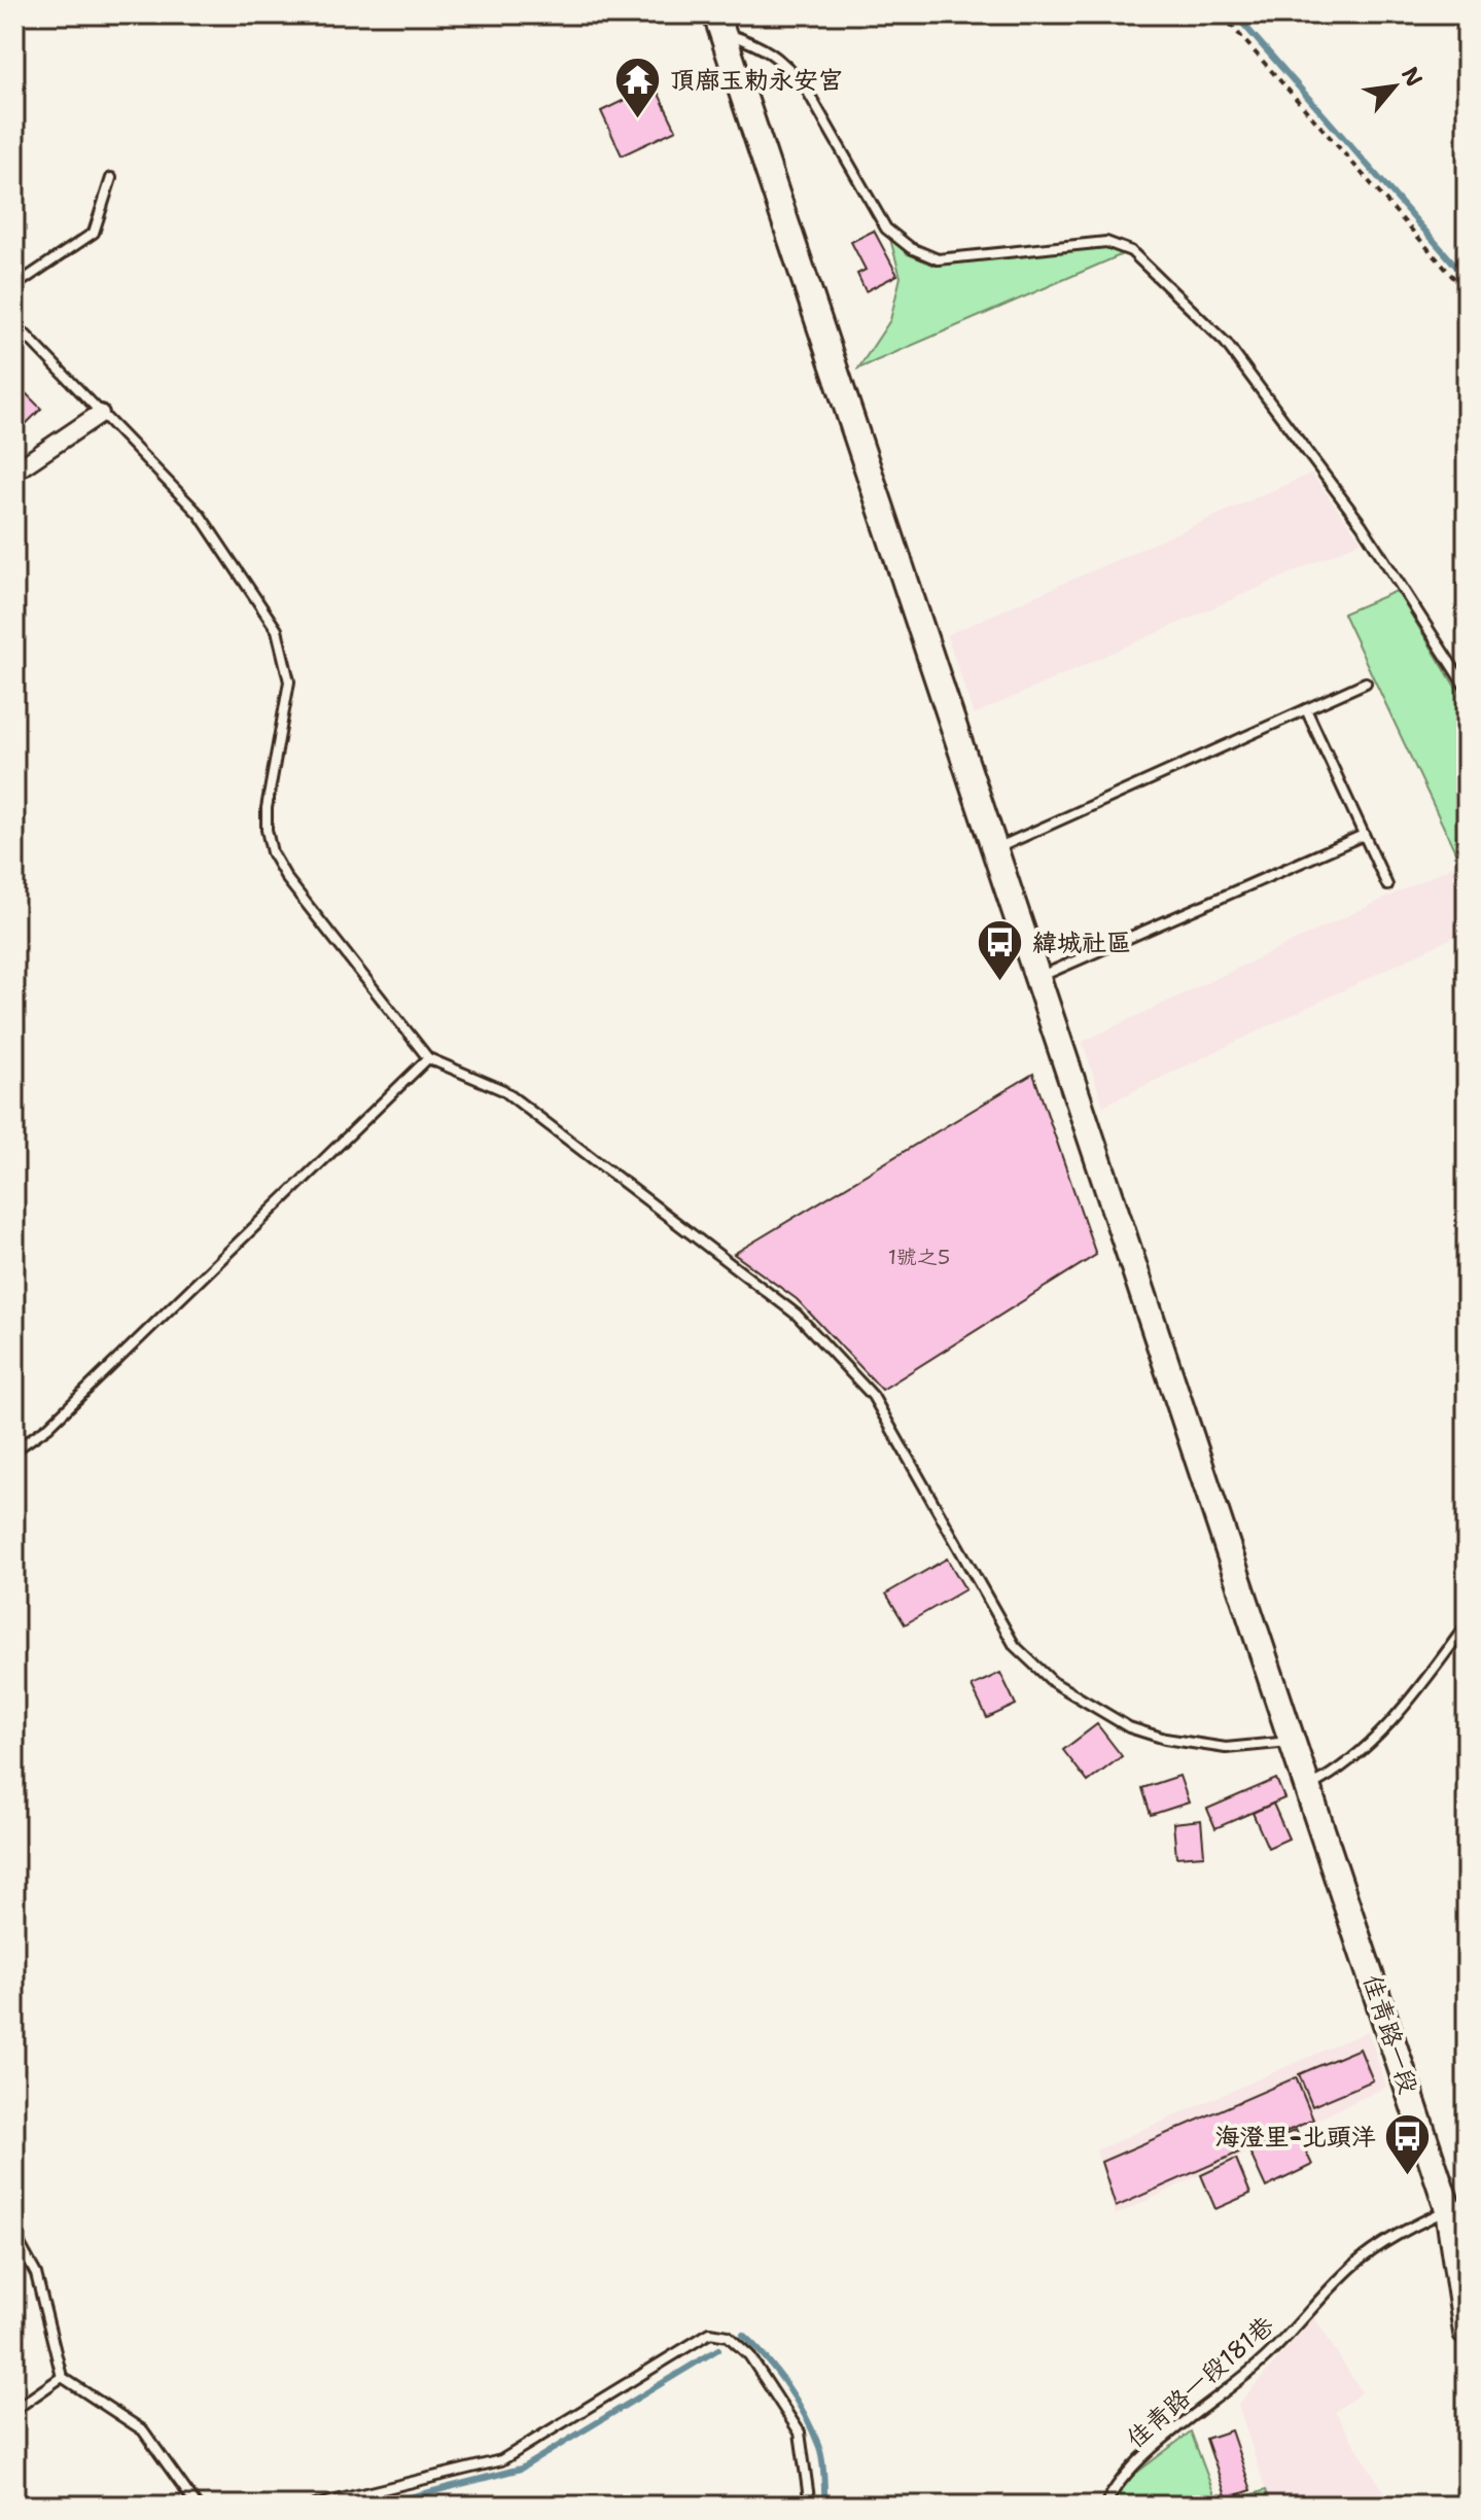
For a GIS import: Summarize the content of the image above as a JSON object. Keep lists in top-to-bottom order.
{
  "streets": {
    "street": ["佳青路一段"],
    "lane": ["佳青路一段181巷"]
  },
  "crossings": [
    ["佳青路一段", "佳青路一段181巷"]
  ],
  "places": {
    "temple": ["頂廍玉勅永安宮"],
    "bus stop": ["緯城社區", "海澄里-北頭洋"]
  },
  "house_numbers": ["1號之5"],
  "north": "top right"
}
